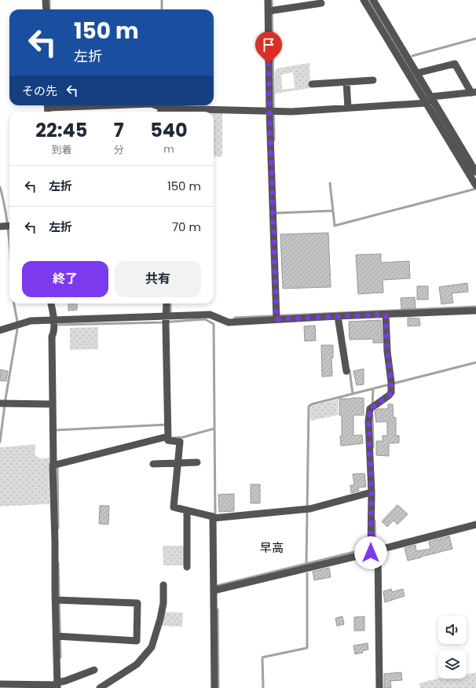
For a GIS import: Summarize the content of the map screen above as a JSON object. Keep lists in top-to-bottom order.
{
  "districts": ["早高"],
  "page": {
    "turn": ["150 m", "左折"],
    "then": "その先",
    "eta": [
      "22:45",
      "到着",
      "7",
      "分",
      "540",
      "m"
    ],
    "list": [
      {
        "name": "左折",
        "value": "150 m"
      },
      {
        "name": "左折",
        "value": "70 m"
      }
    ],
    "buttons": ["終了", "共有"]
  }
}
